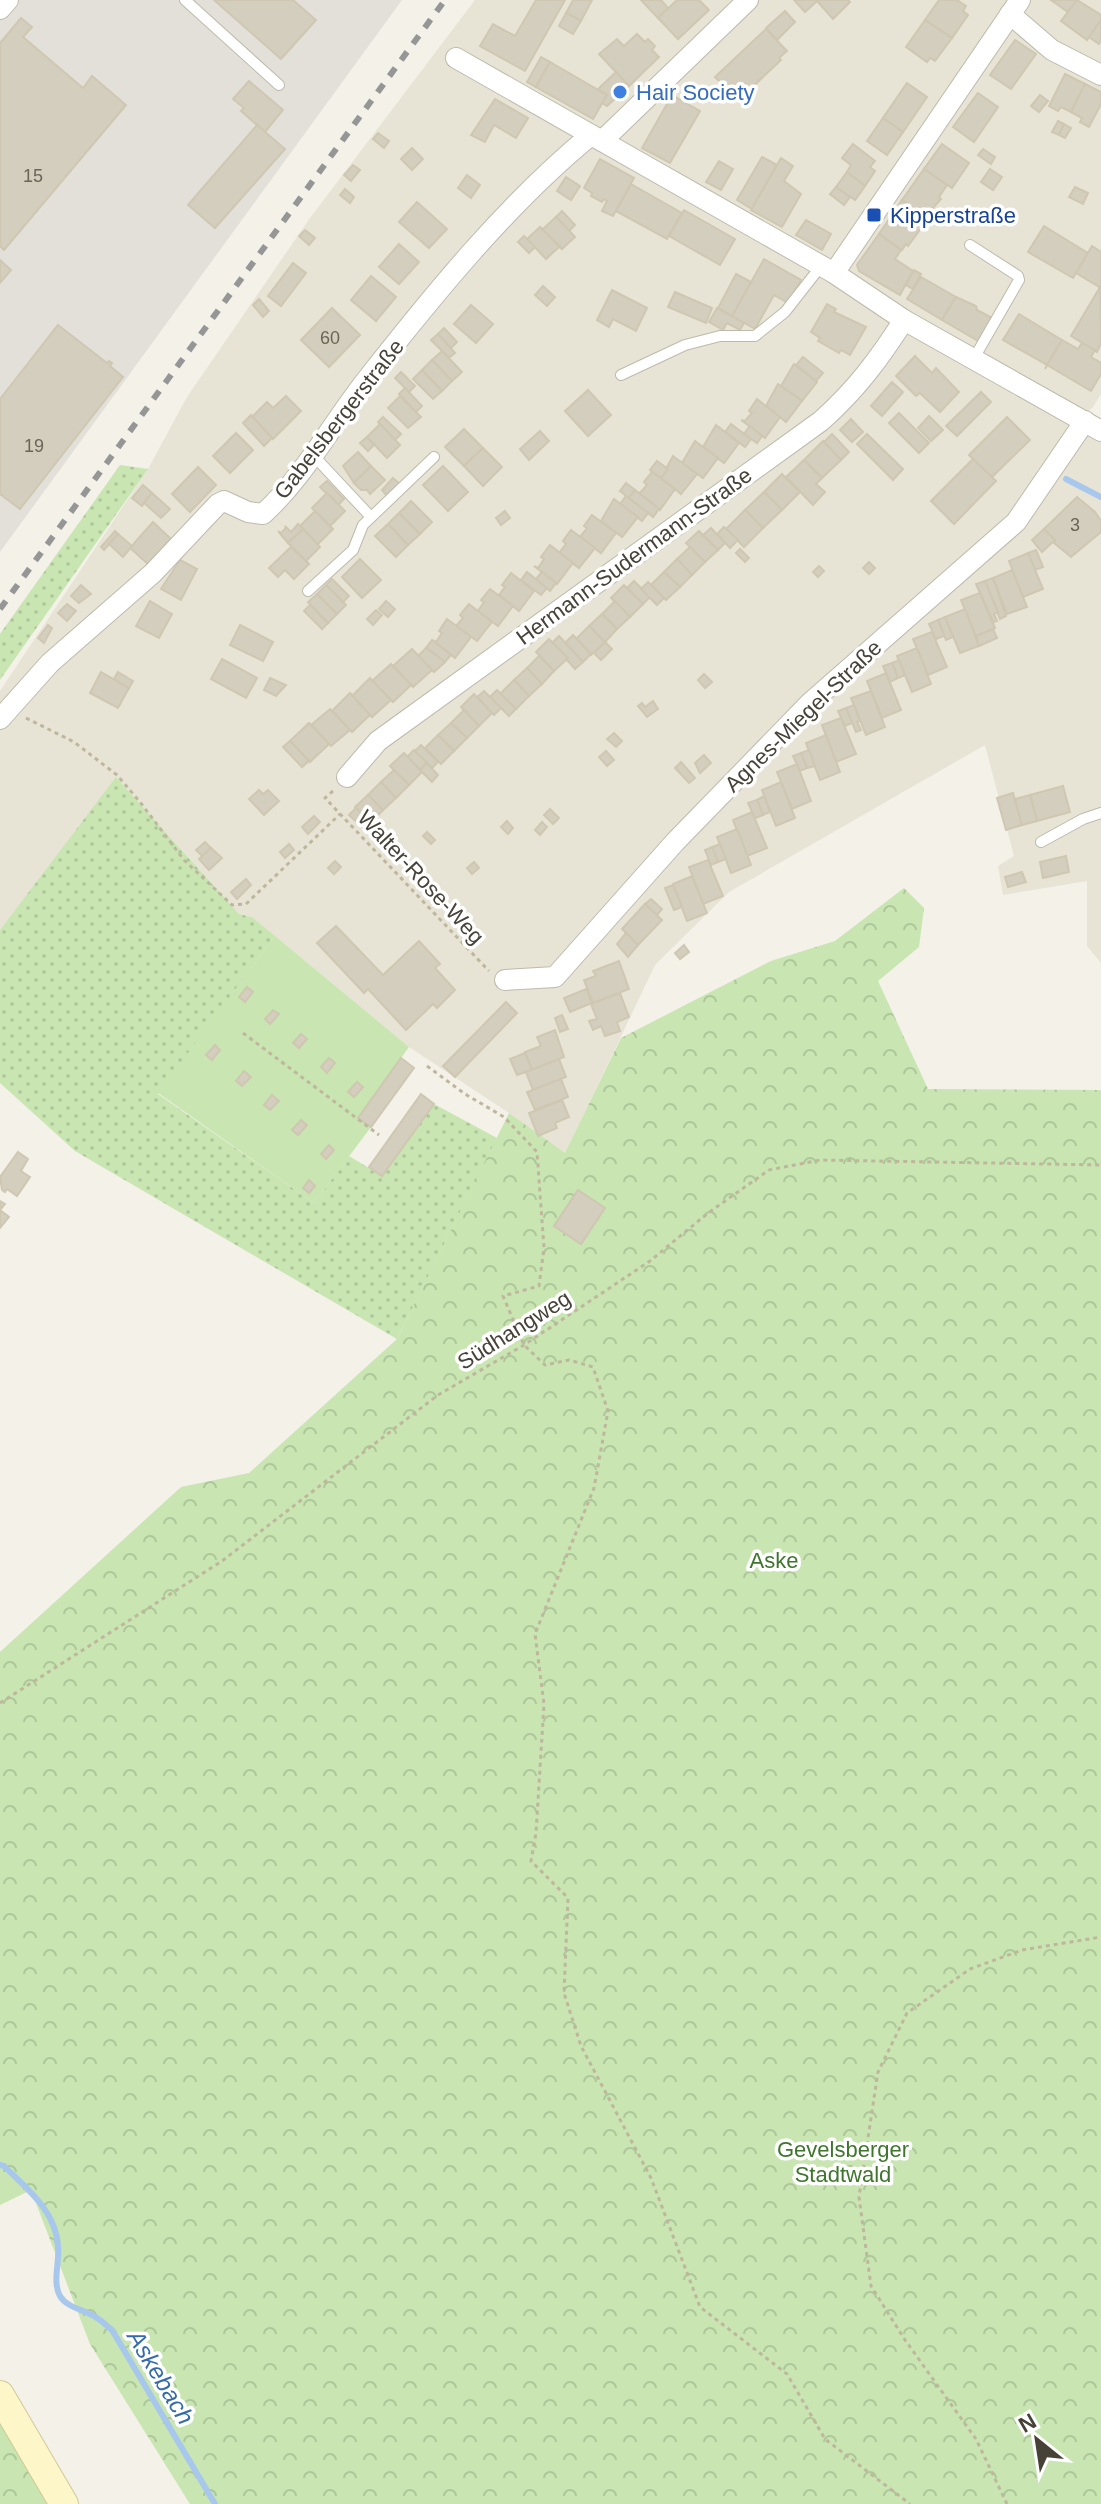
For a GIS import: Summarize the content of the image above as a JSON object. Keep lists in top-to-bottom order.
{
  "streets": {
    "street": ["Gabelsbergerstraße", "Hermann-Sudermann-Straße", "Agnes-Miegel-Straße"],
    "path": ["Walter-Rose-Weg", "Südhangweg"]
  },
  "crossings": [
    ["Agnes-Miegel-Straße", "Walter-Rose-Weg"]
  ],
  "water": ["Askebach"],
  "parks": ["Aske", "Gevelsberger Stadtwald"],
  "places": {
    "other": ["Hair Society"],
    "transit": ["Kipperstraße"]
  },
  "house_numbers": [
    "15",
    "60",
    "19",
    "3"
  ],
  "north": "top left"
}
